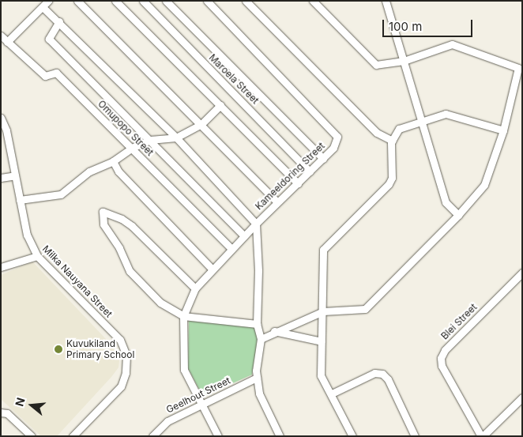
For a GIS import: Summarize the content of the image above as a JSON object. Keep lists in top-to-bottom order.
{
  "streets": {
    "street": [
      "Maroela Street",
      "Omupopo Street",
      "Kameeldoring Street",
      "Milka Nauyana Street",
      "Blei Street",
      "Geelhout Street"
    ]
  },
  "crossings": [
    ["Maroela Street", "Kameeldoring Street"],
    ["Kameeldoring Street", "Geelhout Street"]
  ],
  "places": ["Kuvukiland Primary School"],
  "scale_bar": "100 m",
  "north": "left"
}
